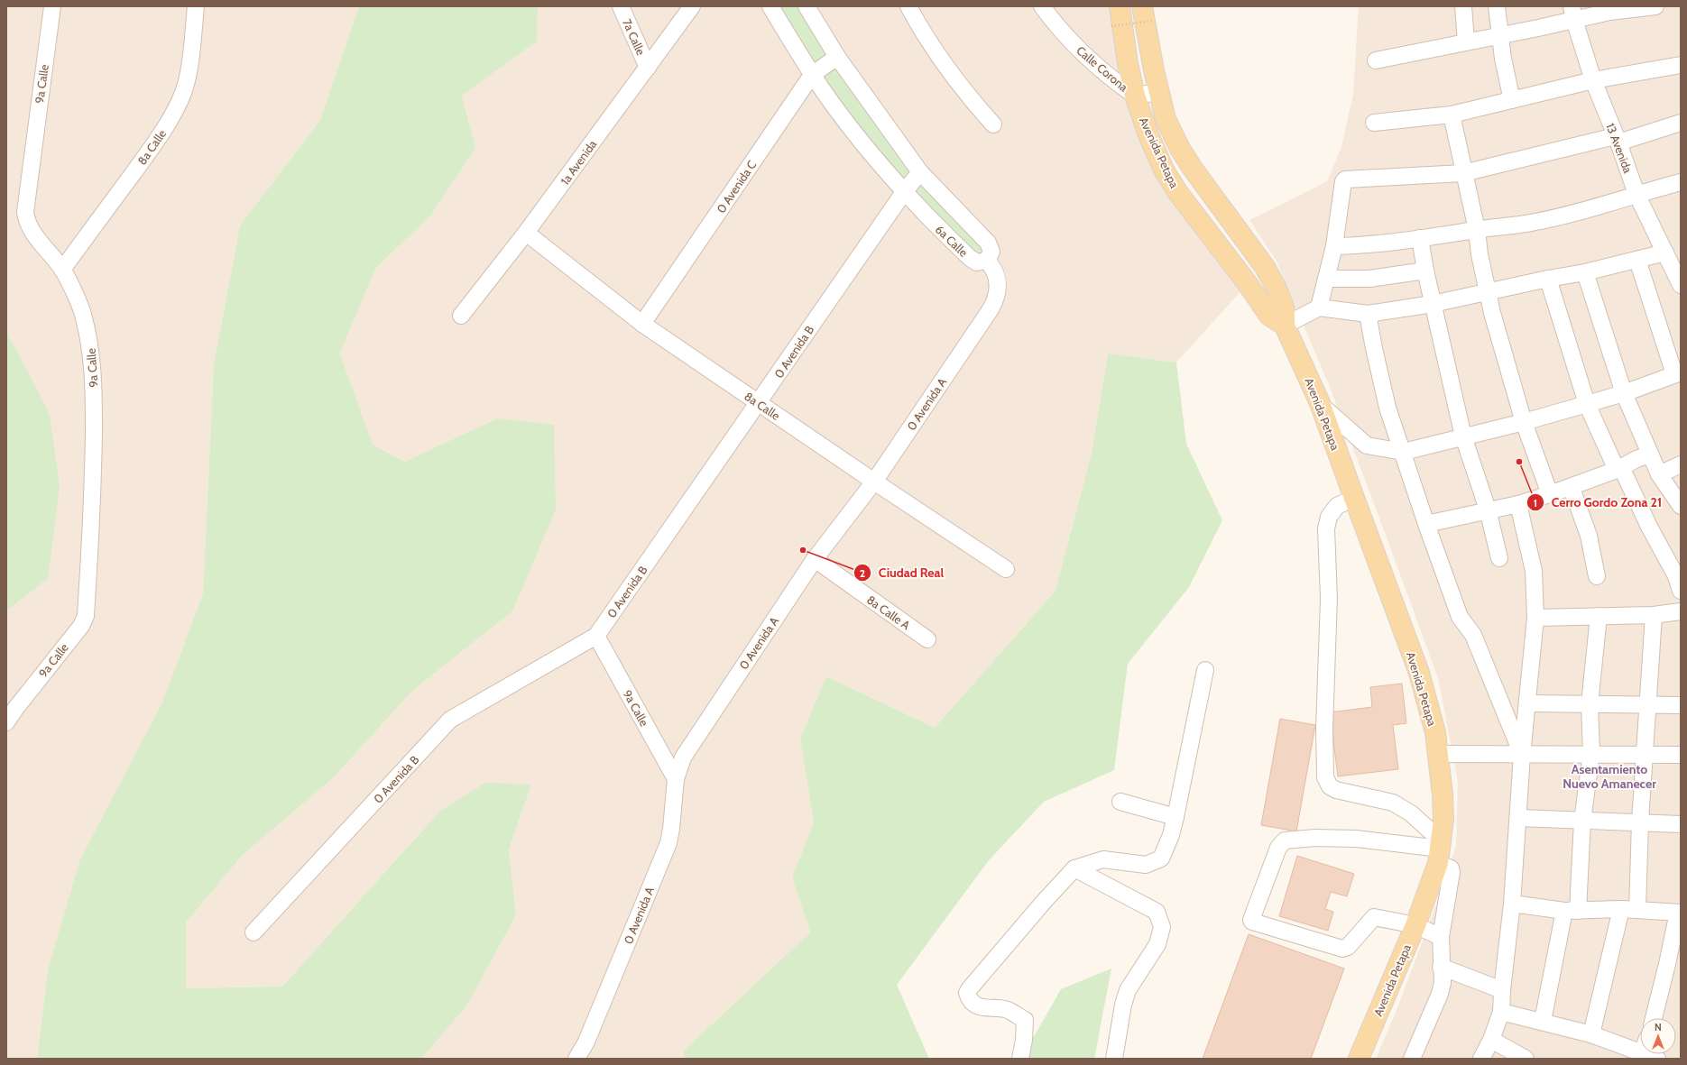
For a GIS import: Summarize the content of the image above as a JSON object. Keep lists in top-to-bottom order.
{
  "streets": {
    "main road": ["Avenida Petapa"],
    "street": [
      "7a Calle",
      "Calle Corona",
      "9a Calle",
      "8a Calle",
      "13 Avenida",
      "1a Avenida",
      "0 Avenida C",
      "6a Calle",
      "0 Avenida B",
      "0 Avenida A",
      "8a Calle A"
    ]
  },
  "crossings": [
    ["7a Calle", "1a Avenida"],
    ["Calle Corona", "Avenida Petapa"],
    ["9a Calle", "8a Calle"],
    ["9a Calle", "0 Avenida B"],
    ["9a Calle", "0 Avenida A"],
    ["8a Calle", "1a Avenida"],
    ["8a Calle", "0 Avenida C"],
    ["8a Calle", "0 Avenida B"],
    ["8a Calle", "0 Avenida A"],
    ["0 Avenida C", "6a Calle"],
    ["6a Calle", "0 Avenida B"],
    ["6a Calle", "0 Avenida A"],
    ["0 Avenida A", "8a Calle A"]
  ],
  "districts": ["Asentamiento Nuevo Amanecer"],
  "places": ["Cerro Gordo Zona 21", "Ciudad Real"],
  "north": "top"
}
